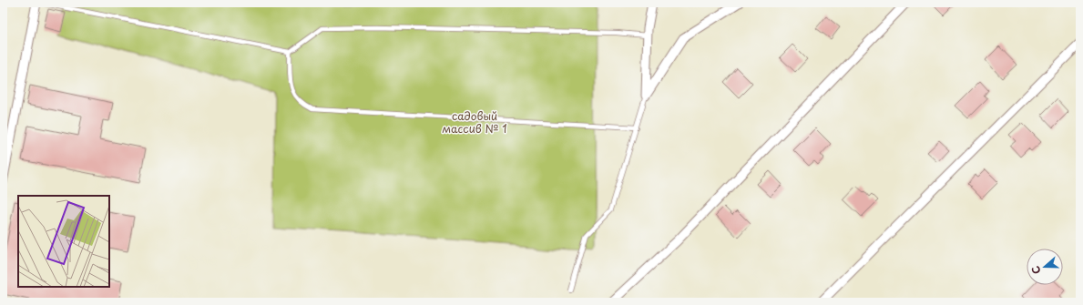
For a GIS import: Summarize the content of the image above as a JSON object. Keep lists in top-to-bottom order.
{
  "parks": ["садовый массив № 1"],
  "north": "left"
}
